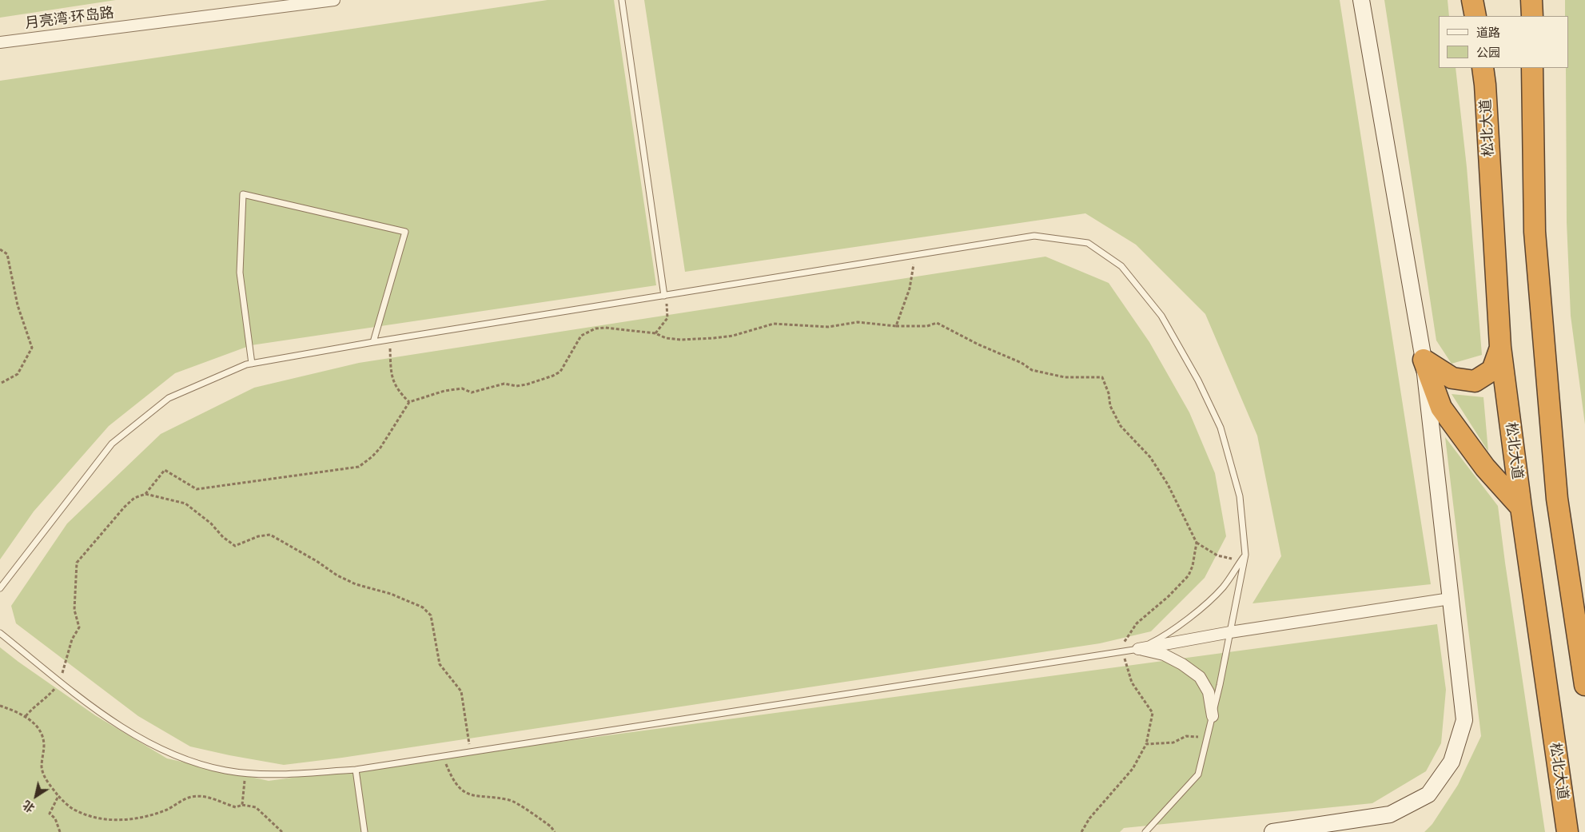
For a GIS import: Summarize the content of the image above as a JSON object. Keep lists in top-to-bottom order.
{
  "streets": {
    "highway": ["松北大道"],
    "street": ["月亮湾·环岛路"]
  },
  "legend": ["道路", "公园"],
  "north": "bottom left"
}
